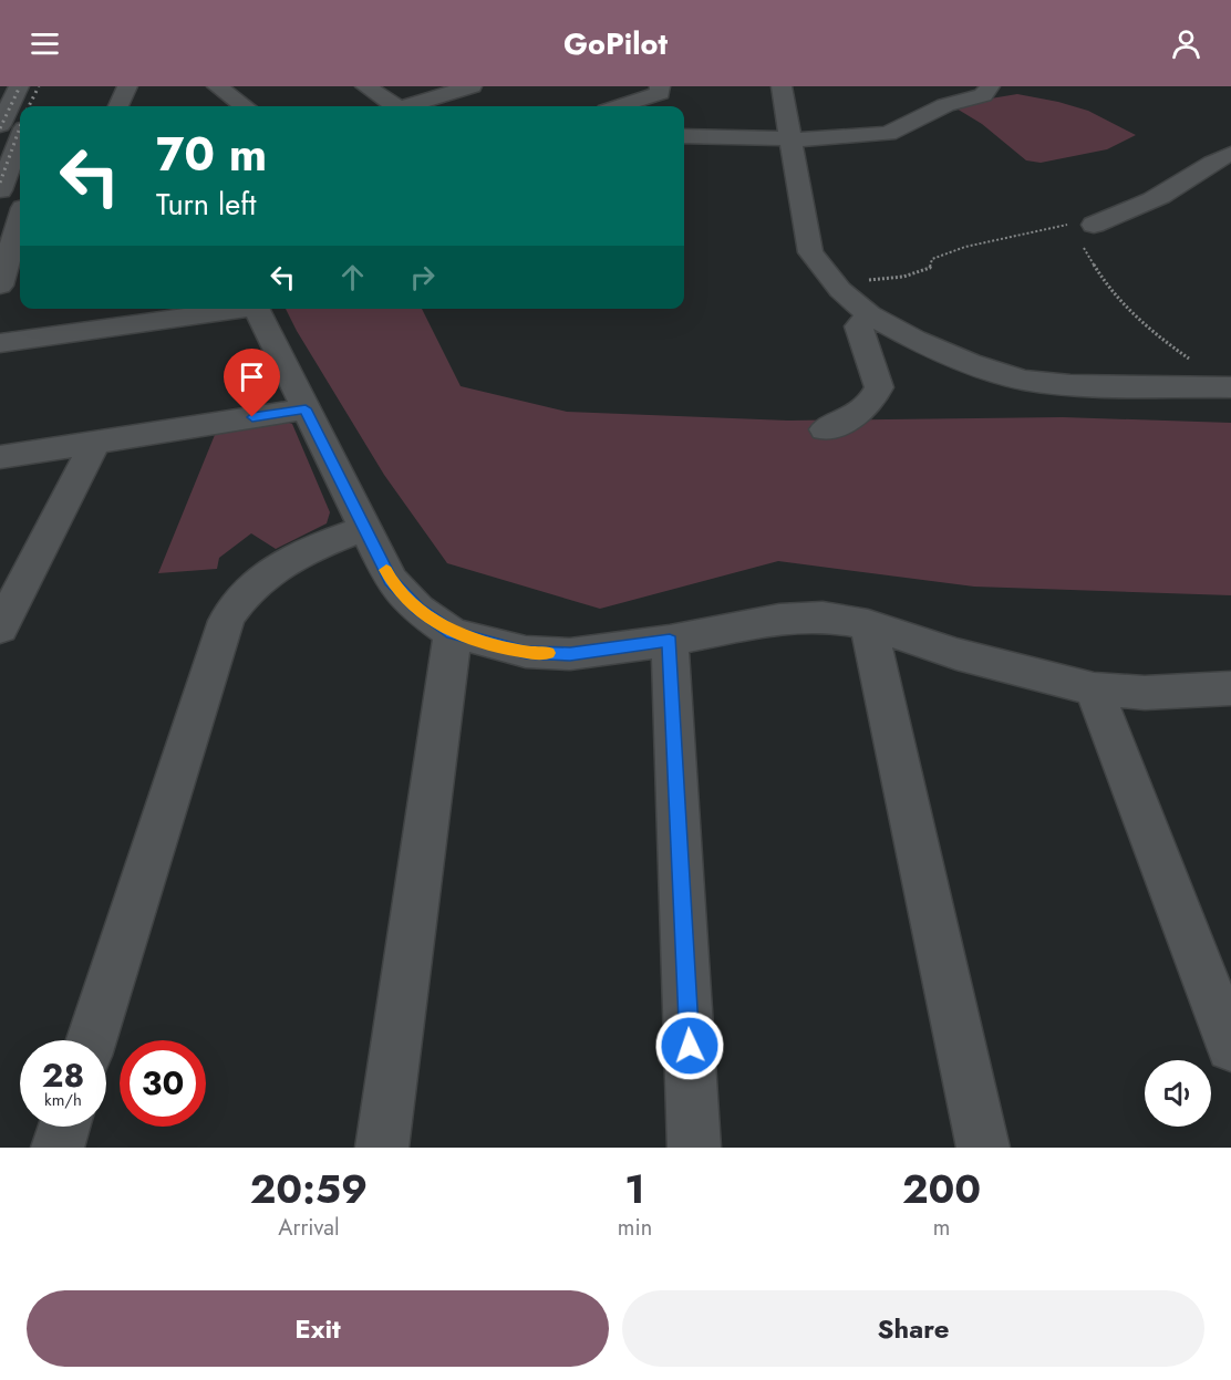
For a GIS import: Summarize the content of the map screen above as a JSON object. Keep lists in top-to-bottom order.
{
  "page": {
    "header": "GoPilot",
    "turn": ["70 m", "Turn left"],
    "speed": "28 km/h",
    "limit": "30",
    "eta": [
      "20:59",
      "Arrival",
      "1",
      "min",
      "200",
      "m"
    ],
    "buttons": ["Exit", "Share"]
  }
}
